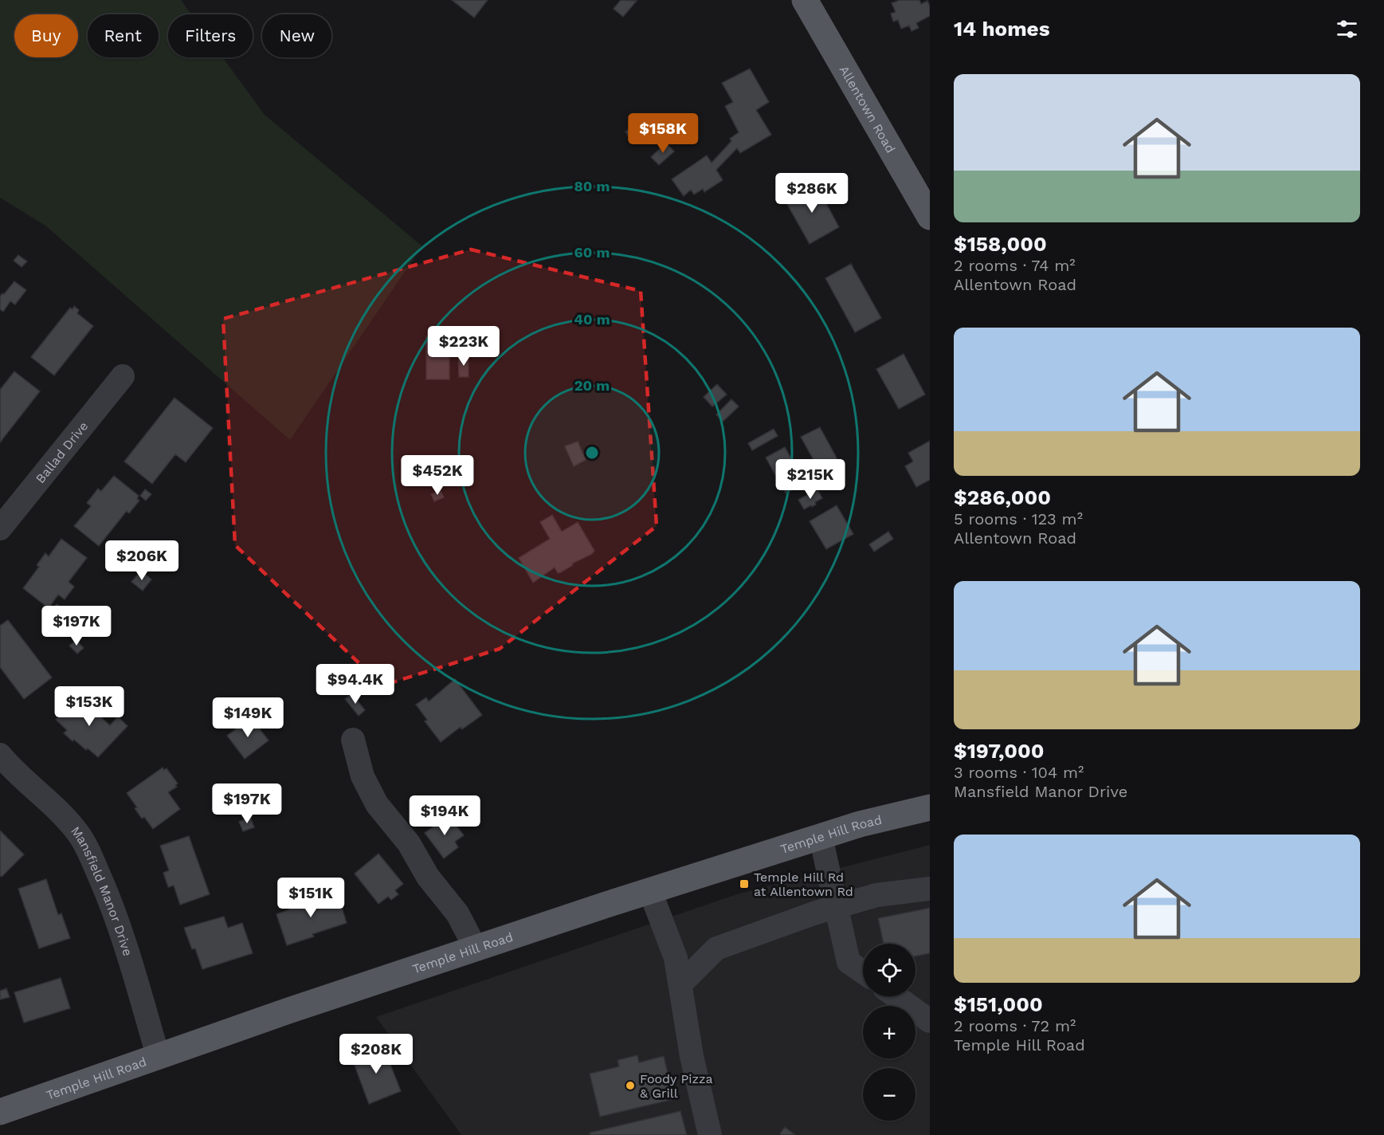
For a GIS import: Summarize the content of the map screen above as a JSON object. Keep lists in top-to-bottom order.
{
  "streets": {
    "main road": ["Allentown Road", "Temple Hill Road"],
    "street": ["Ballad Drive", "Mansfield Manor Drive"]
  },
  "crossings": [
    ["Temple Hill Road", "Mansfield Manor Drive"]
  ],
  "places": {
    "transit": ["Temple Hill Rd at Allentown Rd"],
    "other": ["Foody Pizza & Grill"]
  },
  "page": {
    "heading": "14 homes",
    "chip": [
      "Buy",
      "Rent",
      "Filters",
      "New"
    ],
    "list": [
      {
        "name": "$158,000",
        "note": "2 rooms · 74 m² · Allentown Road"
      },
      {
        "name": "$286,000",
        "note": "5 rooms · 123 m² · Allentown Road"
      },
      {
        "name": "$197,000",
        "note": "3 rooms · 104 m² · Mansfield Manor Drive"
      },
      {
        "name": "$151,000",
        "note": "2 rooms · 72 m² · Temple Hill Road"
      }
    ],
    "price": [
      "$158K",
      "$286K",
      "$223K",
      "$452K",
      "$215K",
      "$206K",
      "$197K",
      "$94.4K",
      "$153K",
      "$149K",
      "$197K",
      "$194K",
      "$151K",
      "$208K"
    ],
    "map_buttons": ["+", "−"]
  },
  "rings": [
    "80 m",
    "60 m",
    "40 m",
    "20 m"
  ]
}
